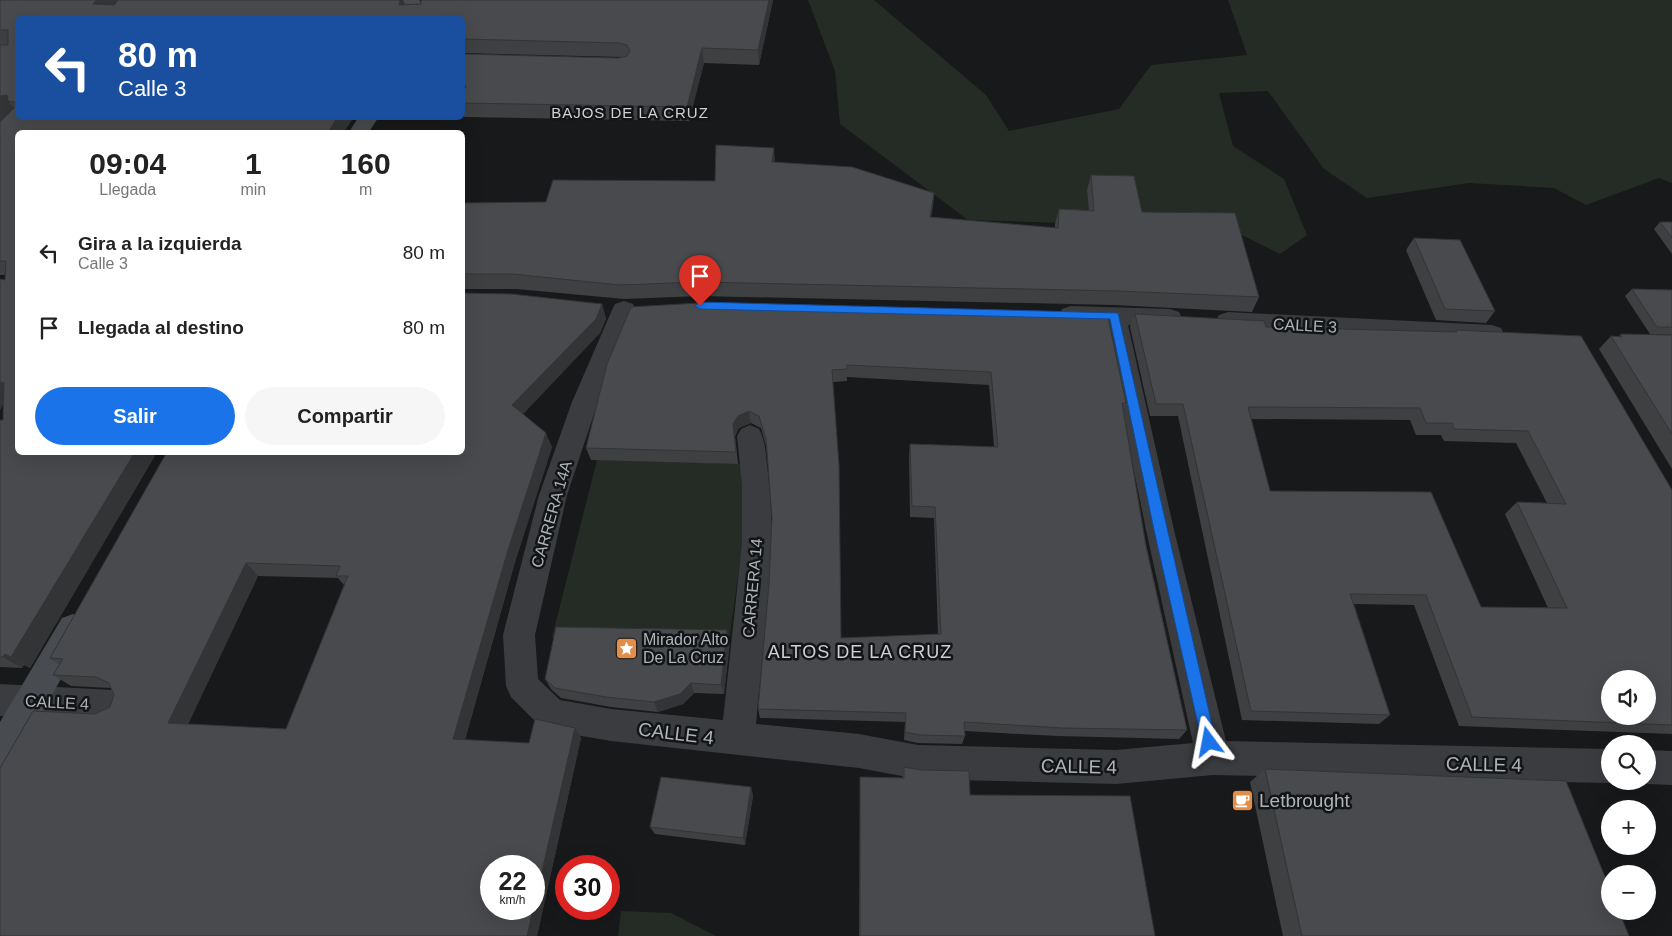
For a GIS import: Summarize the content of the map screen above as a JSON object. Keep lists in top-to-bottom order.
{
  "streets": {
    "street": [
      "CALLE 3",
      "CARRERA 14A",
      "CARRERA 14",
      "CALLE 4"
    ]
  },
  "crossings": [
    ["CARRERA 14A", "CALLE 4"],
    ["CARRERA 14", "CALLE 4"]
  ],
  "districts": ["BAJOS DE LA CRUZ", "ALTOS DE LA CRUZ"],
  "places": {
    "place": ["Mirador Alto De La Cruz"],
    "cafe": ["Letbrought"]
  },
  "page": {
    "turn": ["80 m", "Calle 3"],
    "eta": [
      "09:04",
      "Llegada",
      "1",
      "min",
      "160",
      "m"
    ],
    "list": [
      {
        "name": "Gira a la izquierda",
        "note": "Calle 3",
        "value": "80 m"
      },
      {
        "name": "Llegada al destino",
        "value": "80 m"
      }
    ],
    "buttons": ["Salir", "Compartir"],
    "map_buttons": ["+", "−"],
    "speed": "22 km/h",
    "limit": "30"
  }
}
